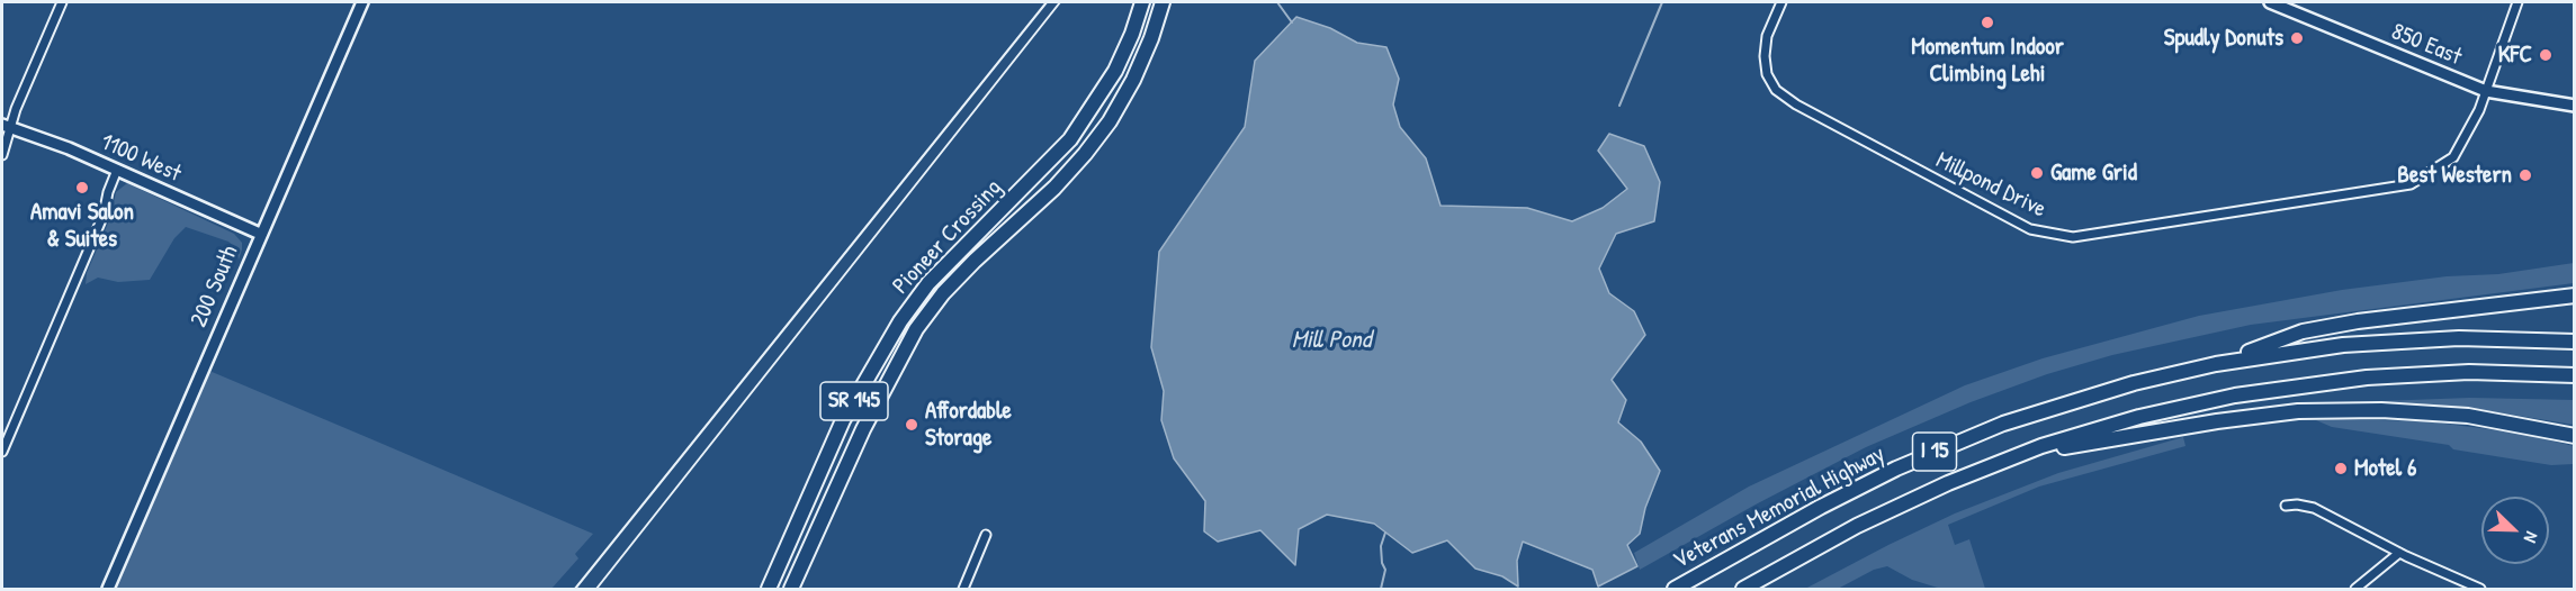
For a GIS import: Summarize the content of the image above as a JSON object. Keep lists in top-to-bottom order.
{
  "streets": {
    "highway": [
      "Pioneer Crossing",
      "SR 145",
      "I 15",
      "Veterans Memorial Highway"
    ],
    "street": [
      "850 East",
      "1100 West",
      "Millpond Drive",
      "200 South"
    ]
  },
  "crossings": [
    ["850 East", "Millpond Drive"],
    ["1100 West", "200 South"]
  ],
  "water": ["Mill Pond"],
  "places": [
    "Momentum Indoor Climbing Lehi",
    "Spudly Donuts",
    "KFC",
    "Game Grid",
    "Best Western",
    "Amavi Salon & Suites",
    "Affordable Storage",
    "Motel 6"
  ],
  "north": "bottom right"
}
